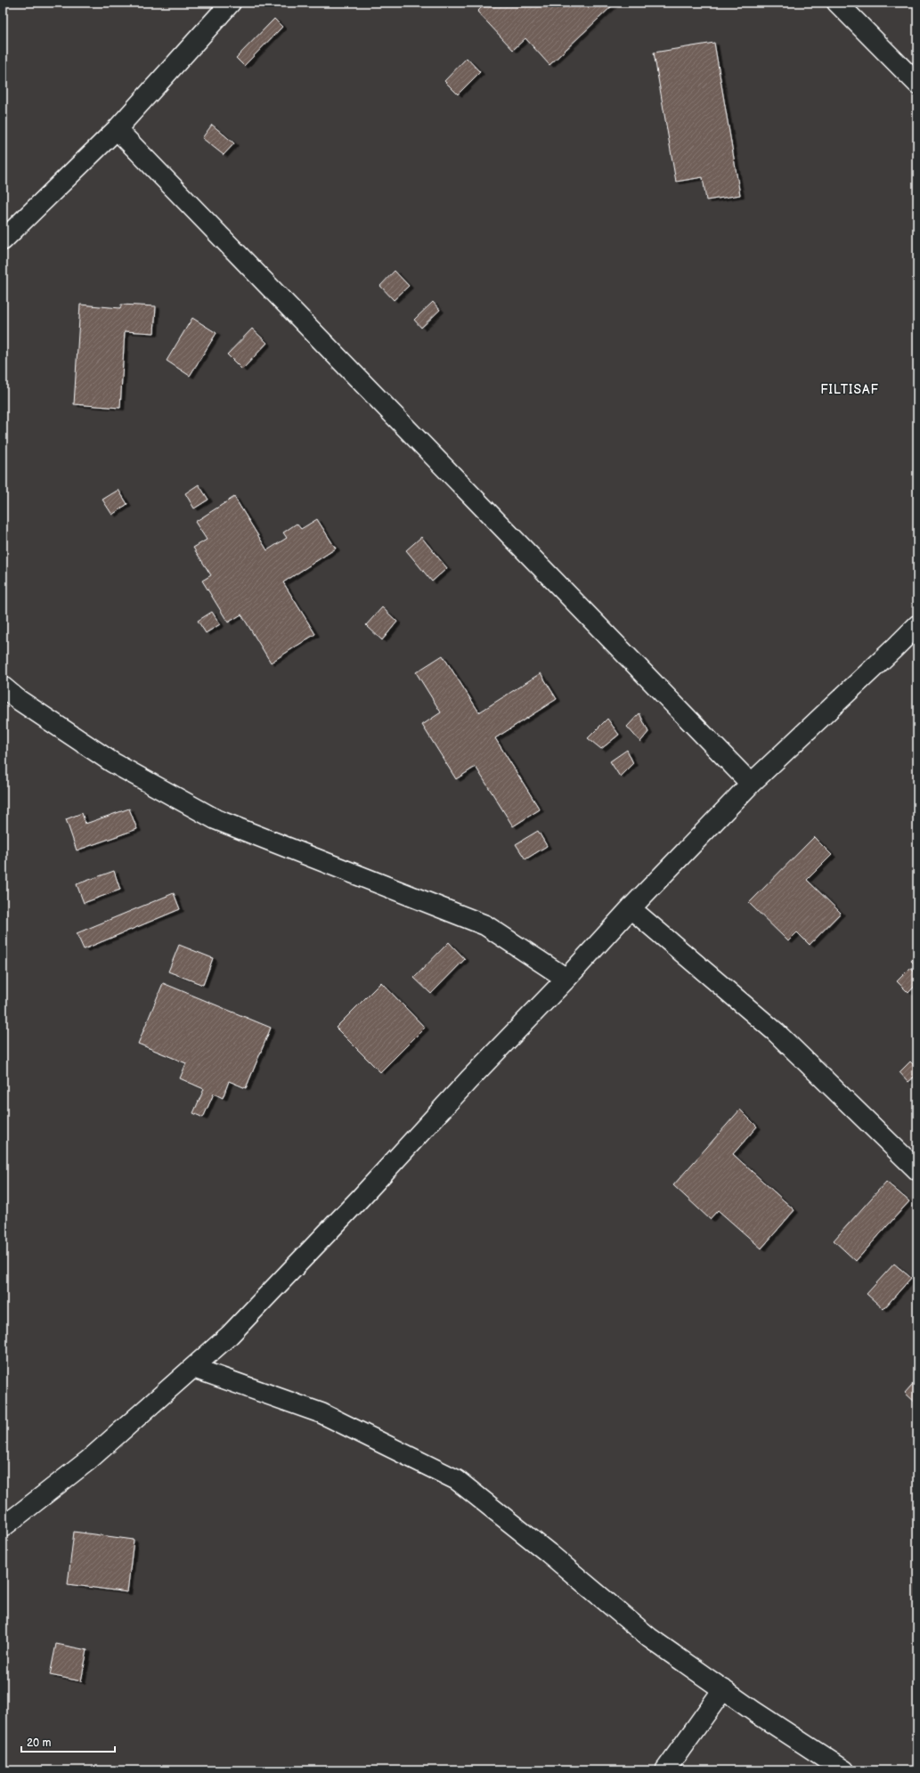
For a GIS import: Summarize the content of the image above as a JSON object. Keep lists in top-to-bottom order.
{
  "districts": ["FILTISAF"],
  "scale_bar": "20 m"
}
